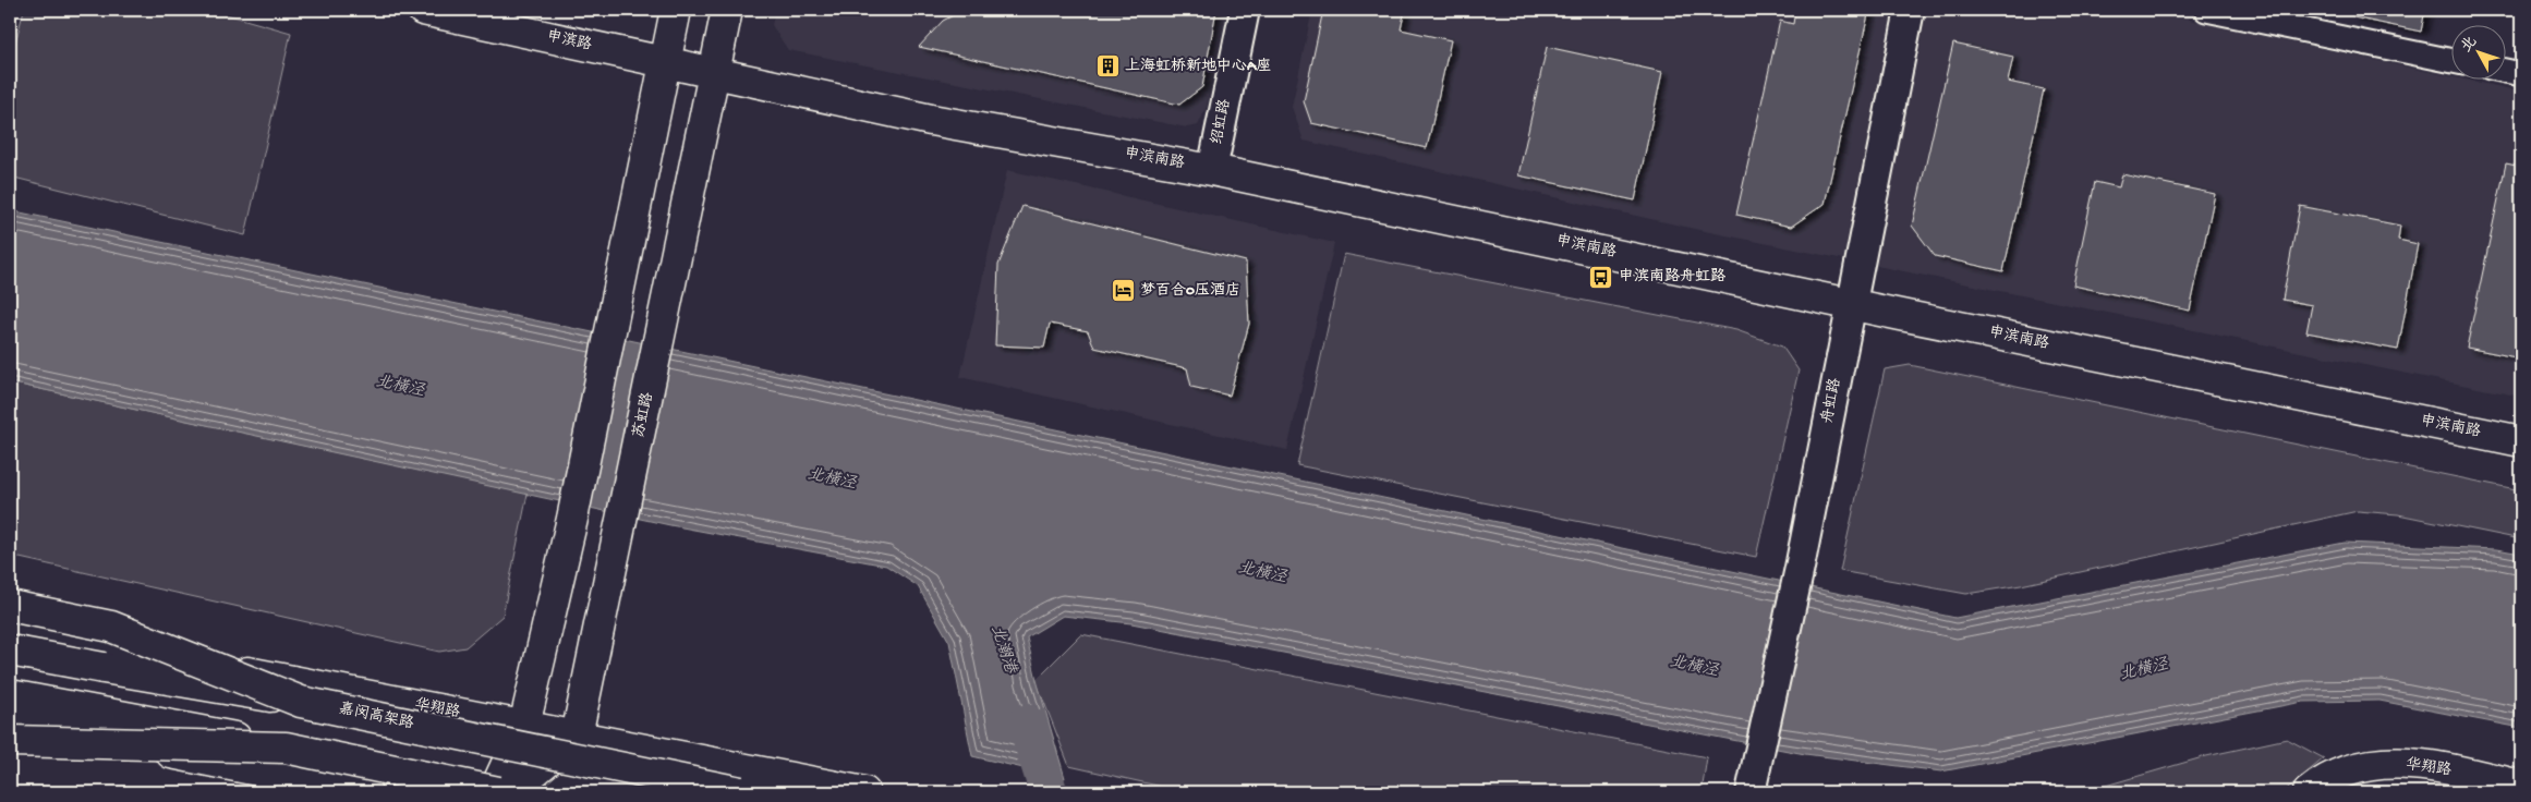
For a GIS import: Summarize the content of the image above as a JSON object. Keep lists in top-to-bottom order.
{
  "streets": {
    "main road": [
      "申滨路",
      "申滨南路",
      "苏虹路",
      "华翔路",
      "嘉闵高架路"
    ],
    "street": ["绍虹路", "舟虹路"]
  },
  "crossings": [
    ["申滨路", "申滨南路"],
    ["申滨路", "苏虹路"],
    ["绍虹路", "申滨南路"],
    ["申滨南路", "舟虹路"],
    ["申滨南路", "苏虹路"],
    ["苏虹路", "华翔路"]
  ],
  "water": ["北横泾", "北潮港"],
  "places": {
    "building": ["上海虹桥新地中心A座"],
    "bus stop": ["申滨南路舟虹路"],
    "hotel": ["梦百合0压酒店"]
  },
  "north": "top left"
}
